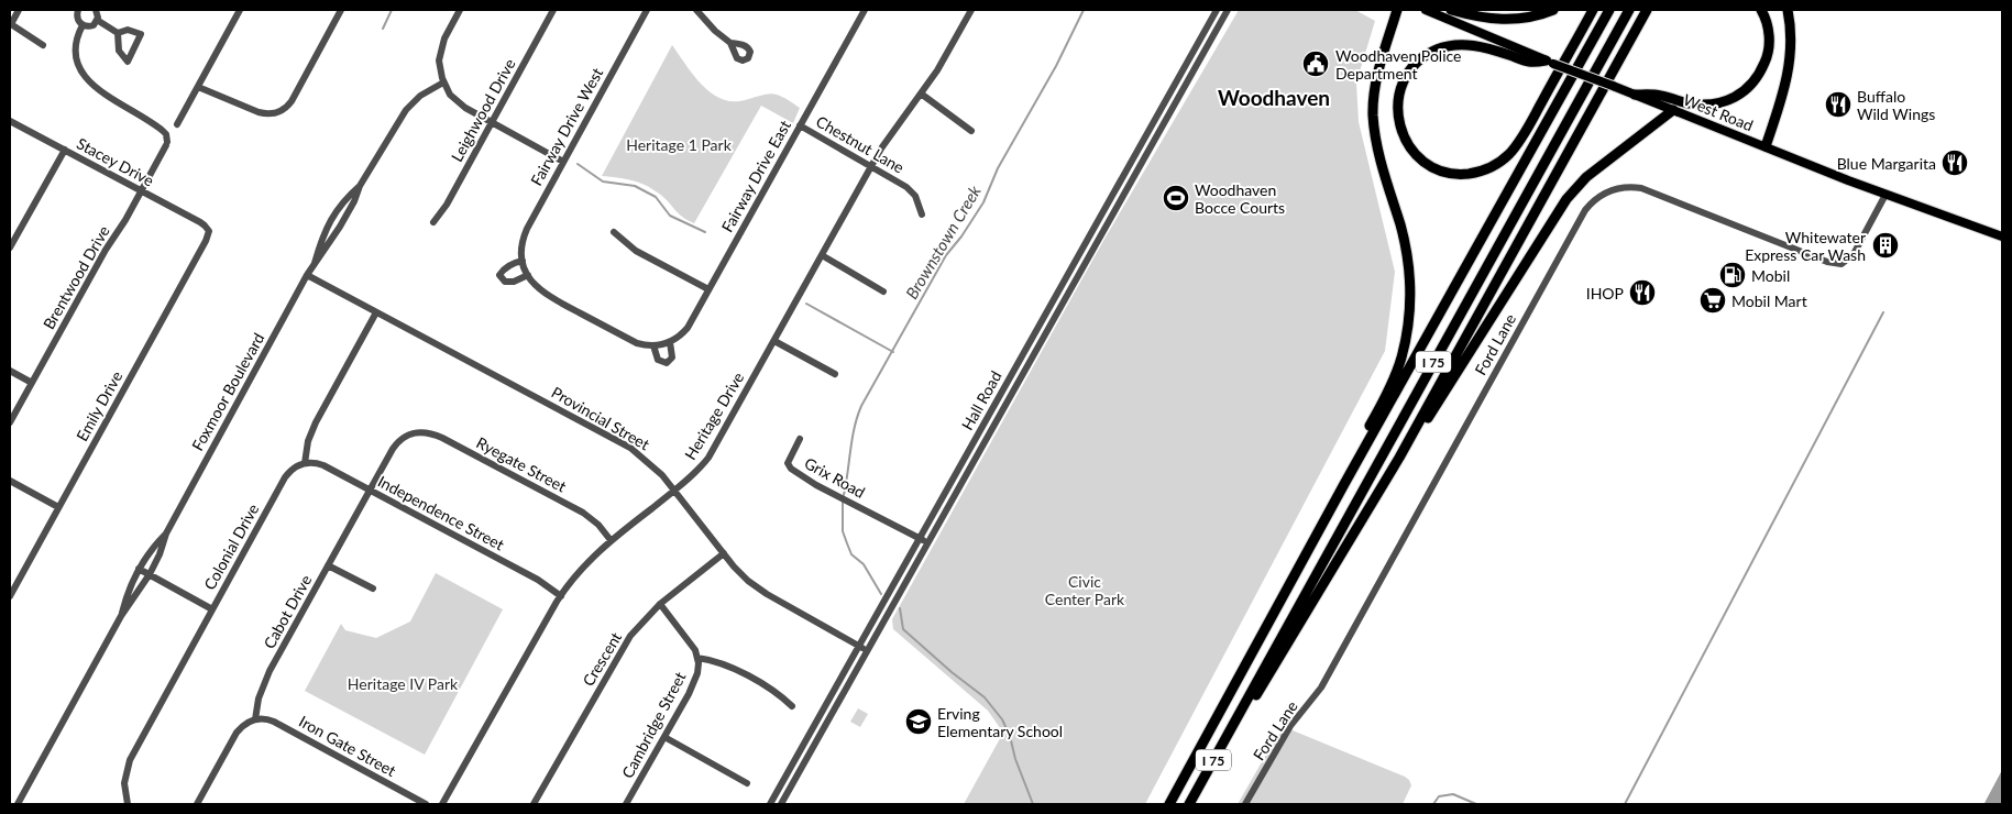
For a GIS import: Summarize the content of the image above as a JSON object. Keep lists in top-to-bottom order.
{
  "streets": {
    "highway": ["I 75"],
    "main road": ["West Road"],
    "street": [
      "Leighwood Drive",
      "Fairway Drive West",
      "Chestnut Lane",
      "Stacey Drive",
      "Fairway Drive East",
      "Brentwood Drive",
      "Ford Lane",
      "Foxmoor Boulevard",
      "Hall Road",
      "Emily Drive",
      "Heritage Drive",
      "Provincial Street",
      "Ryegate Street",
      "Grix Road",
      "Independence Street",
      "Colonial Drive",
      "Cabot Drive",
      "Crescent",
      "Cambridge Street",
      "Iron Gate Street"
    ]
  },
  "crossings": [
    ["West Road", "Ford Lane"],
    ["Chestnut Lane", "Fairway Drive East"],
    ["Chestnut Lane", "Heritage Drive"],
    ["Stacey Drive", "Brentwood Drive"],
    ["Stacey Drive", "Emily Drive"],
    ["Foxmoor Boulevard", "Provincial Street"],
    ["Hall Road", "Provincial Street"],
    ["Hall Road", "Grix Road"],
    ["Heritage Drive", "Provincial Street"],
    ["Heritage Drive", "Ryegate Street"],
    ["Heritage Drive", "Independence Street"],
    ["Provincial Street", "Crescent"],
    ["Ryegate Street", "Cabot Drive"],
    ["Independence Street", "Colonial Drive"],
    ["Independence Street", "Cabot Drive"],
    ["Cabot Drive", "Iron Gate Street"],
    ["Crescent", "Cambridge Street"]
  ],
  "districts": ["Woodhaven"],
  "water": ["Brownstown Creek"],
  "parks": ["Heritage 1 Park", "Civic Center Park", "Heritage IV Park"],
  "places": {
    "public building": ["Woodhaven Police Department"],
    "restaurant": ["Buffalo Wild Wings", "Blue Margarita", "IHOP"],
    "sports": ["Woodhaven Bocce Courts"],
    "building": ["Whitewater Express Car Wash"],
    "fuel station": ["Mobil"],
    "supermarket": ["Mobil Mart"],
    "school or university": ["Erving Elementary School"]
  }
}
